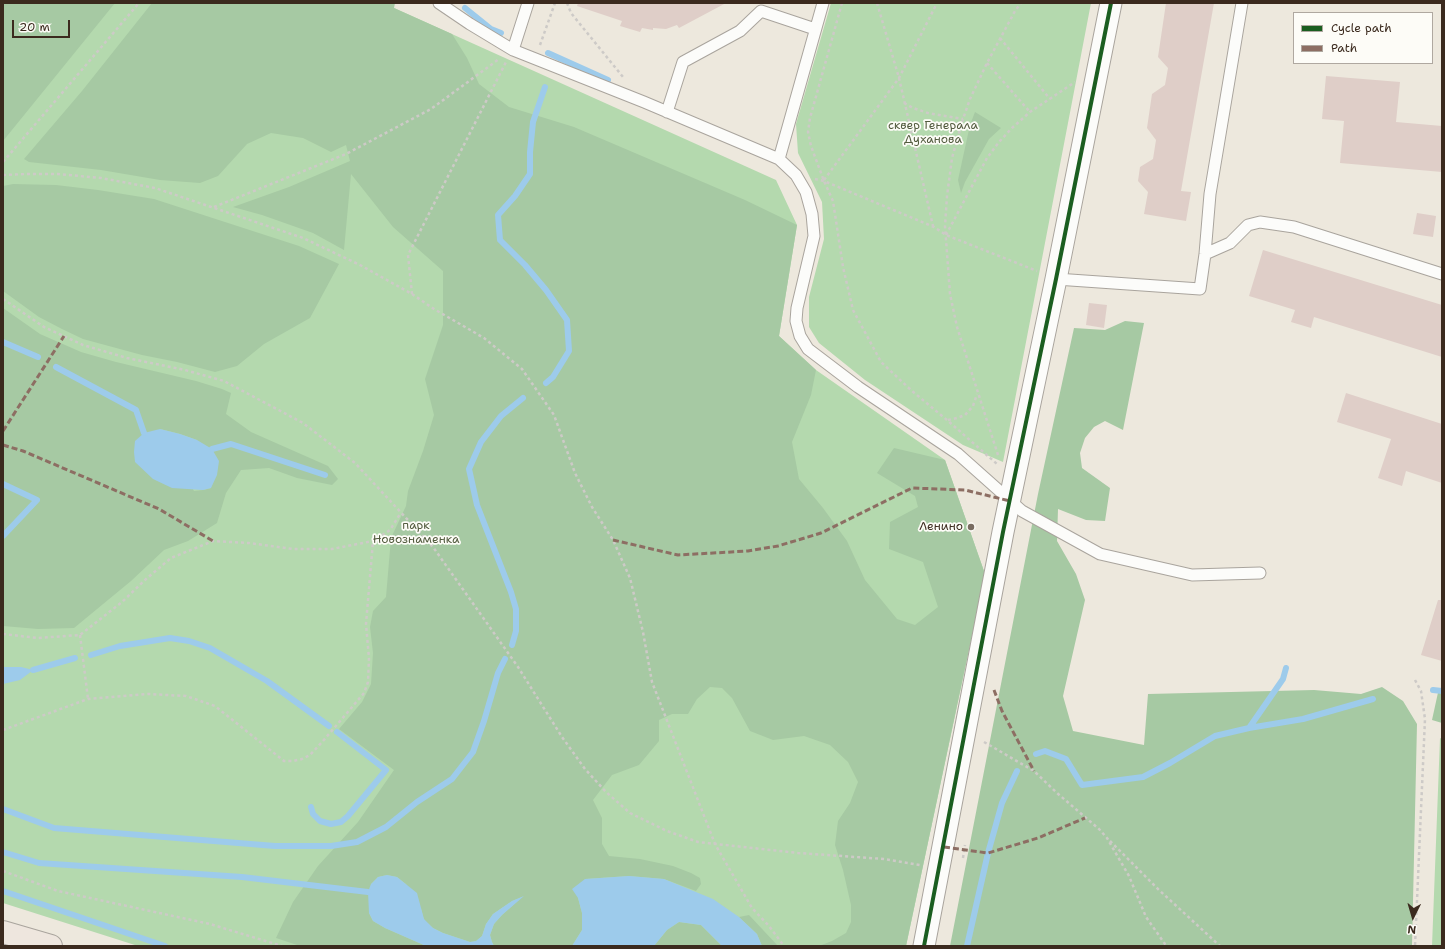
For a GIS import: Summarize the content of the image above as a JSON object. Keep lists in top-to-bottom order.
{
  "parks": ["сквер Генерала Духанова", "парк Новознаменка"],
  "places": ["Ленино"],
  "legend": ["Cycle path", "Path"],
  "scale_bar": "20 m",
  "north": "bottom"
}
